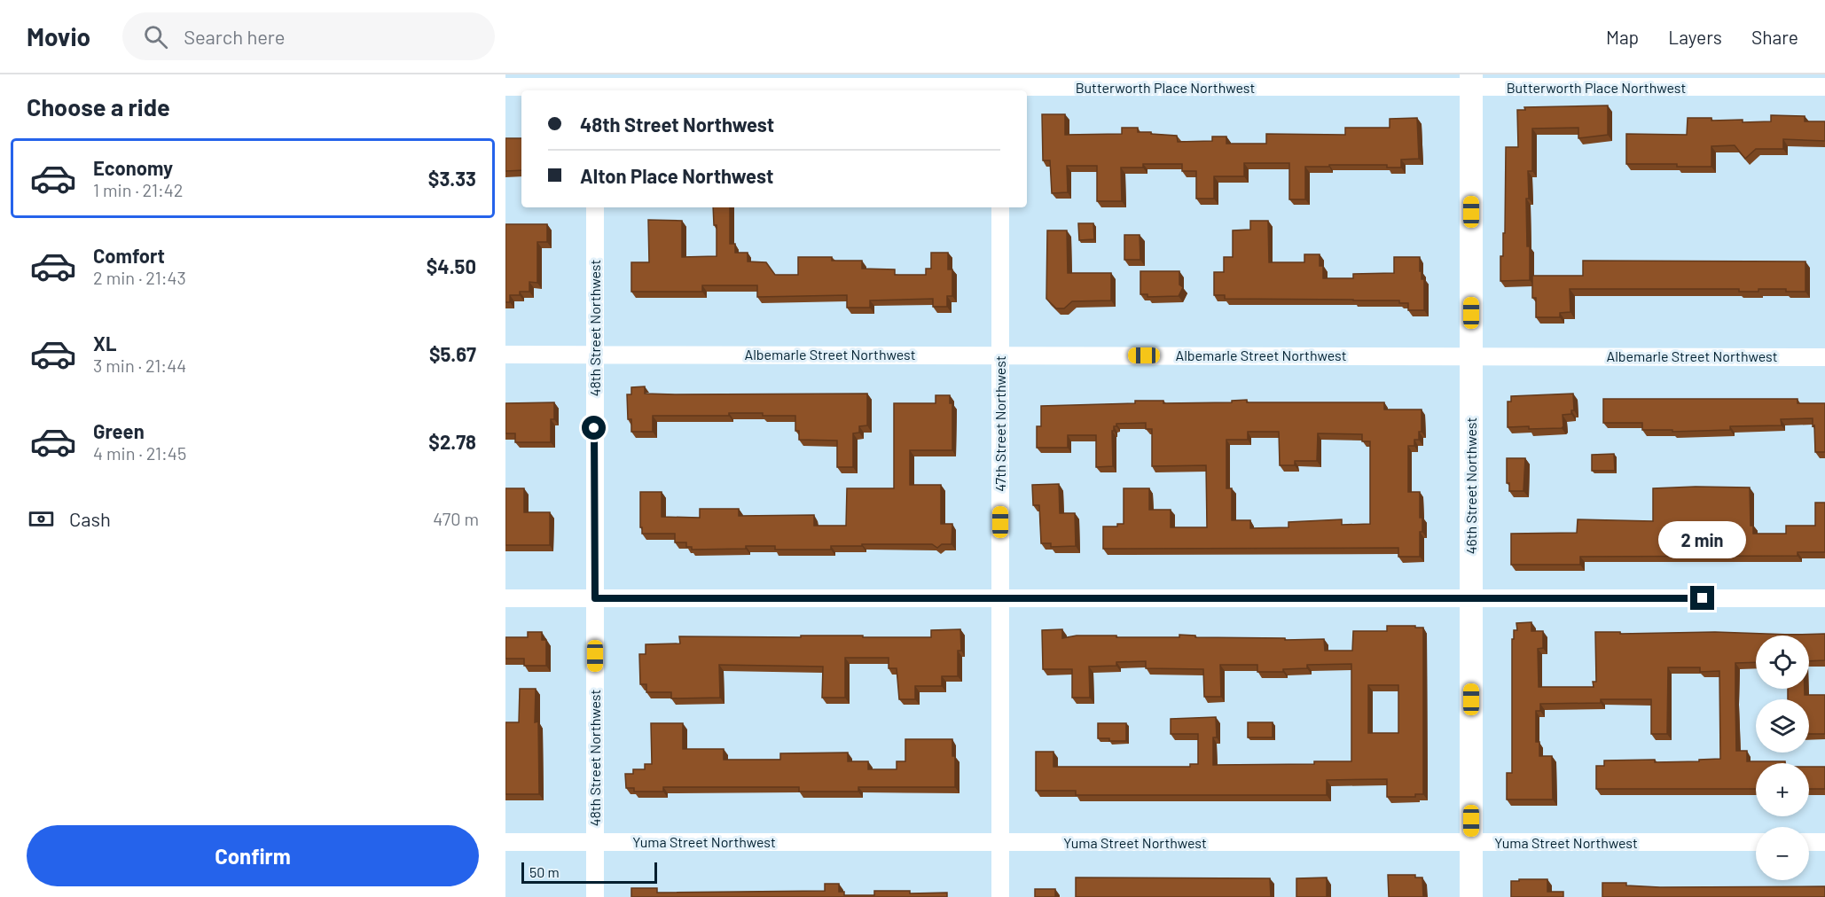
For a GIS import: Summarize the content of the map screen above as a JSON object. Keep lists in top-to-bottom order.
{
  "streets": {
    "street": [
      "Butterworth Place Northwest",
      "48th Street Northwest",
      "Albemarle Street Northwest",
      "47th Street Northwest",
      "46th Street Northwest",
      "Yuma Street Northwest"
    ]
  },
  "crossings": [
    ["Butterworth Place Northwest", "46th Street Northwest"],
    ["48th Street Northwest", "Albemarle Street Northwest"],
    ["48th Street Northwest", "Yuma Street Northwest"],
    ["Albemarle Street Northwest", "47th Street Northwest"],
    ["Albemarle Street Northwest", "46th Street Northwest"],
    ["47th Street Northwest", "Yuma Street Northwest"],
    ["46th Street Northwest", "Yuma Street Northwest"]
  ],
  "scale_bar": "50 m",
  "page": {
    "header": "Movio",
    "search": "Search here",
    "nav": ["Map", "Layers", "Share"],
    "heading": "Choose a ride",
    "banner": ["48th Street Northwest", "Alton Place Northwest"],
    "list": [
      {
        "name": "Economy",
        "note": "1 min · 21:42",
        "value": "$3.33"
      },
      {
        "name": "Comfort",
        "note": "2 min · 21:43",
        "value": "$4.50"
      },
      {
        "name": "XL",
        "note": "3 min · 21:44",
        "value": "$5.67"
      },
      {
        "name": "Green",
        "note": "4 min · 21:45",
        "value": "$2.78"
      }
    ],
    "pay": ["Cash", "470 m"],
    "bubble": "2 min",
    "map_buttons": ["+", "−"],
    "buttons": "Confirm",
    "scale": "50 m"
  }
}
